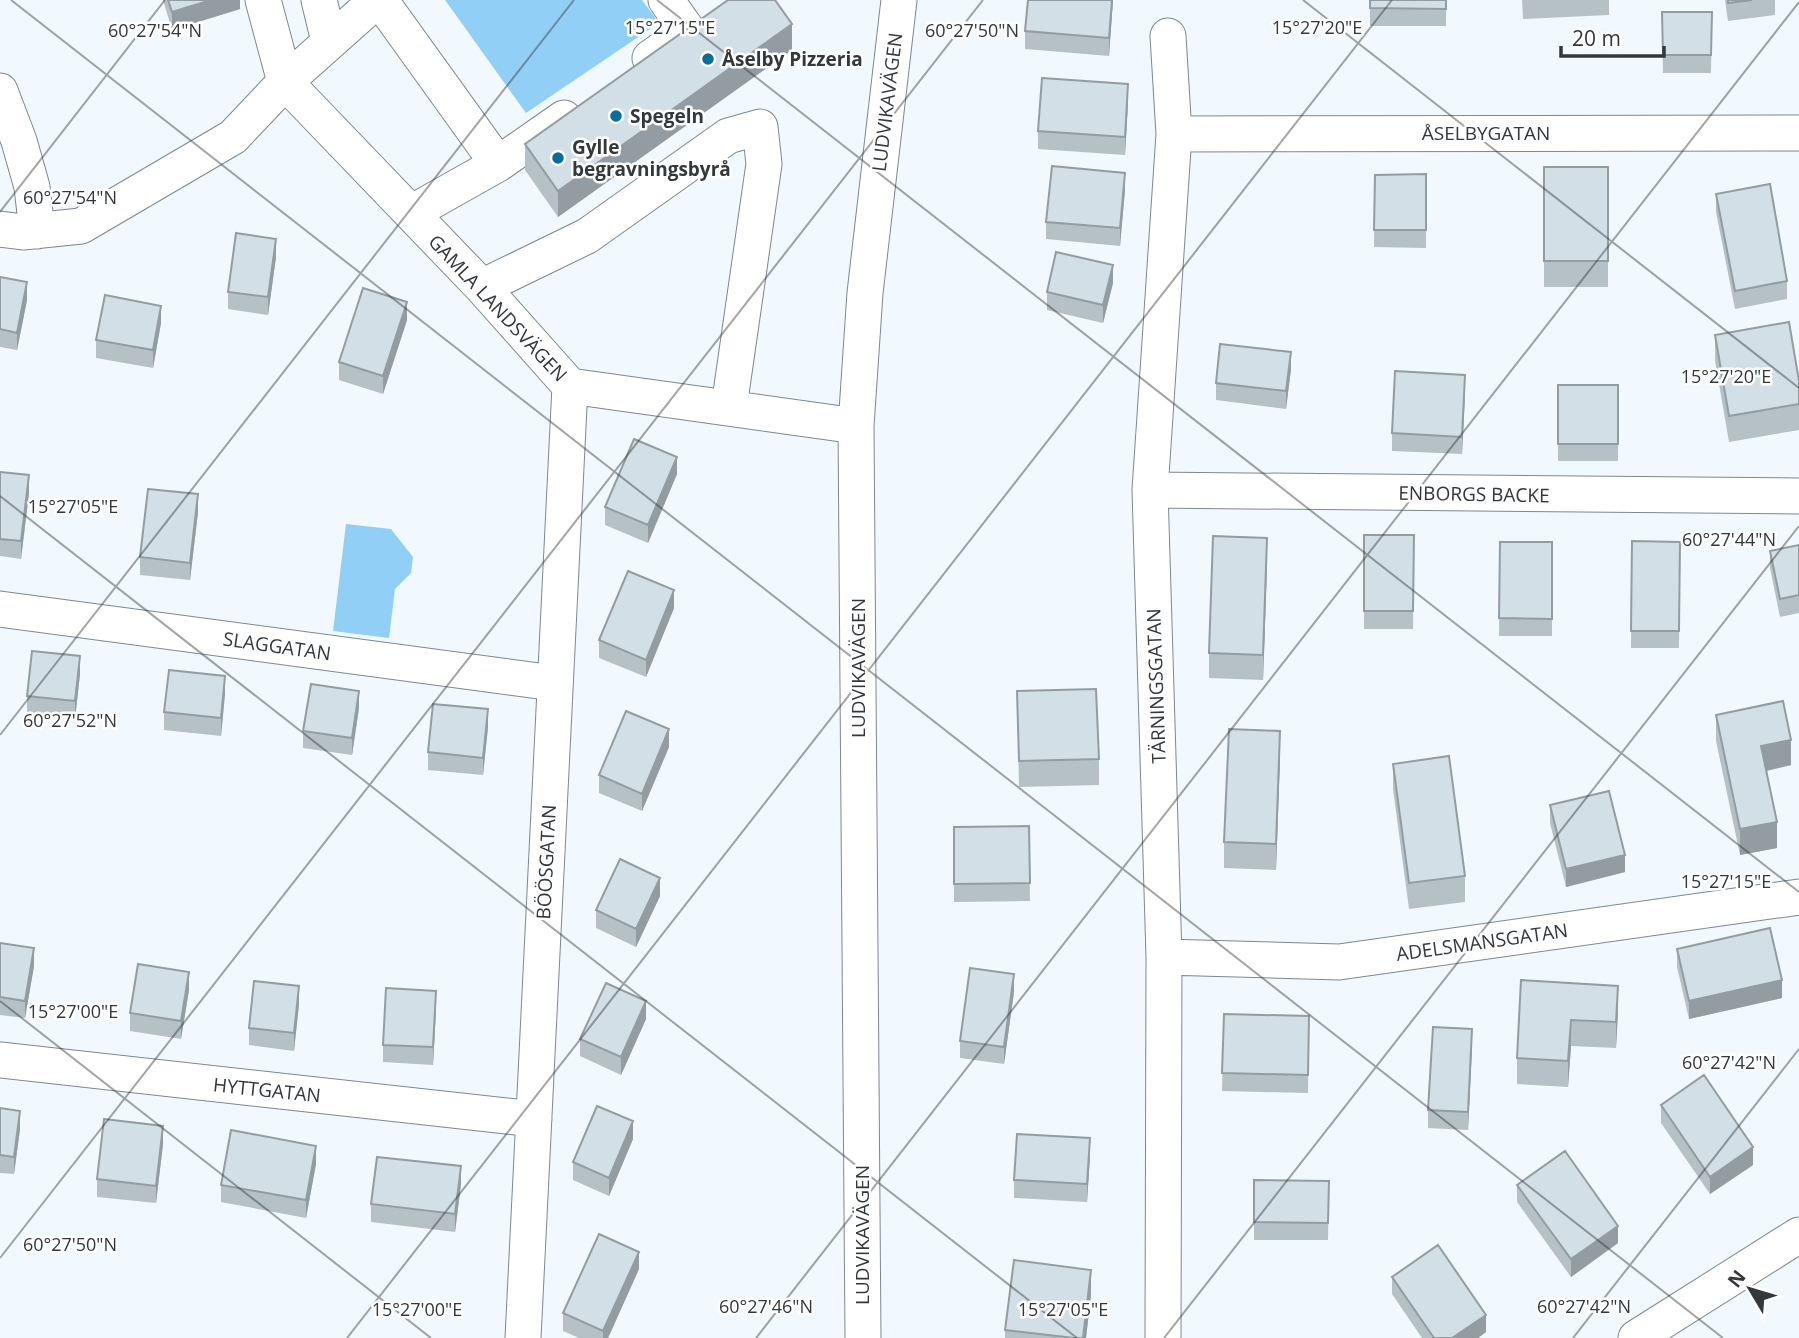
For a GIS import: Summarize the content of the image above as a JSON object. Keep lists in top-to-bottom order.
{
  "streets": {
    "street": [
      "LUDVIKAVÄGEN",
      "ÅSELBYGATAN",
      "GAMLA LANDSVÄGEN",
      "ENBORGS BACKE",
      "SLAGGATAN",
      "TÄRNINGSGATAN",
      "BÖÖSGATAN",
      "ADELSMANSGATAN",
      "HYTTGATAN"
    ]
  },
  "crossings": [
    ["LUDVIKAVÄGEN", "GAMLA LANDSVÄGEN"],
    ["ÅSELBYGATAN", "TÄRNINGSGATAN"],
    ["GAMLA LANDSVÄGEN", "BÖÖSGATAN"],
    ["ENBORGS BACKE", "TÄRNINGSGATAN"],
    ["SLAGGATAN", "BÖÖSGATAN"],
    ["TÄRNINGSGATAN", "ADELSMANSGATAN"],
    ["BÖÖSGATAN", "HYTTGATAN"]
  ],
  "places": ["Åselby Pizzeria", "Spegeln", "Gylle begravningsbyrå"],
  "scale_bar": "20 m",
  "north": "top left",
  "coordinates": [
    "15°27'15\"E",
    "15°27'20\"E",
    "60°27'54\"N",
    "60°27'50\"N",
    "15°27'05\"E",
    "60°27'44\"N",
    "60°27'52\"N",
    "15°27'00\"E",
    "60°27'42\"N",
    "60°27'46\"N"
  ]
}
